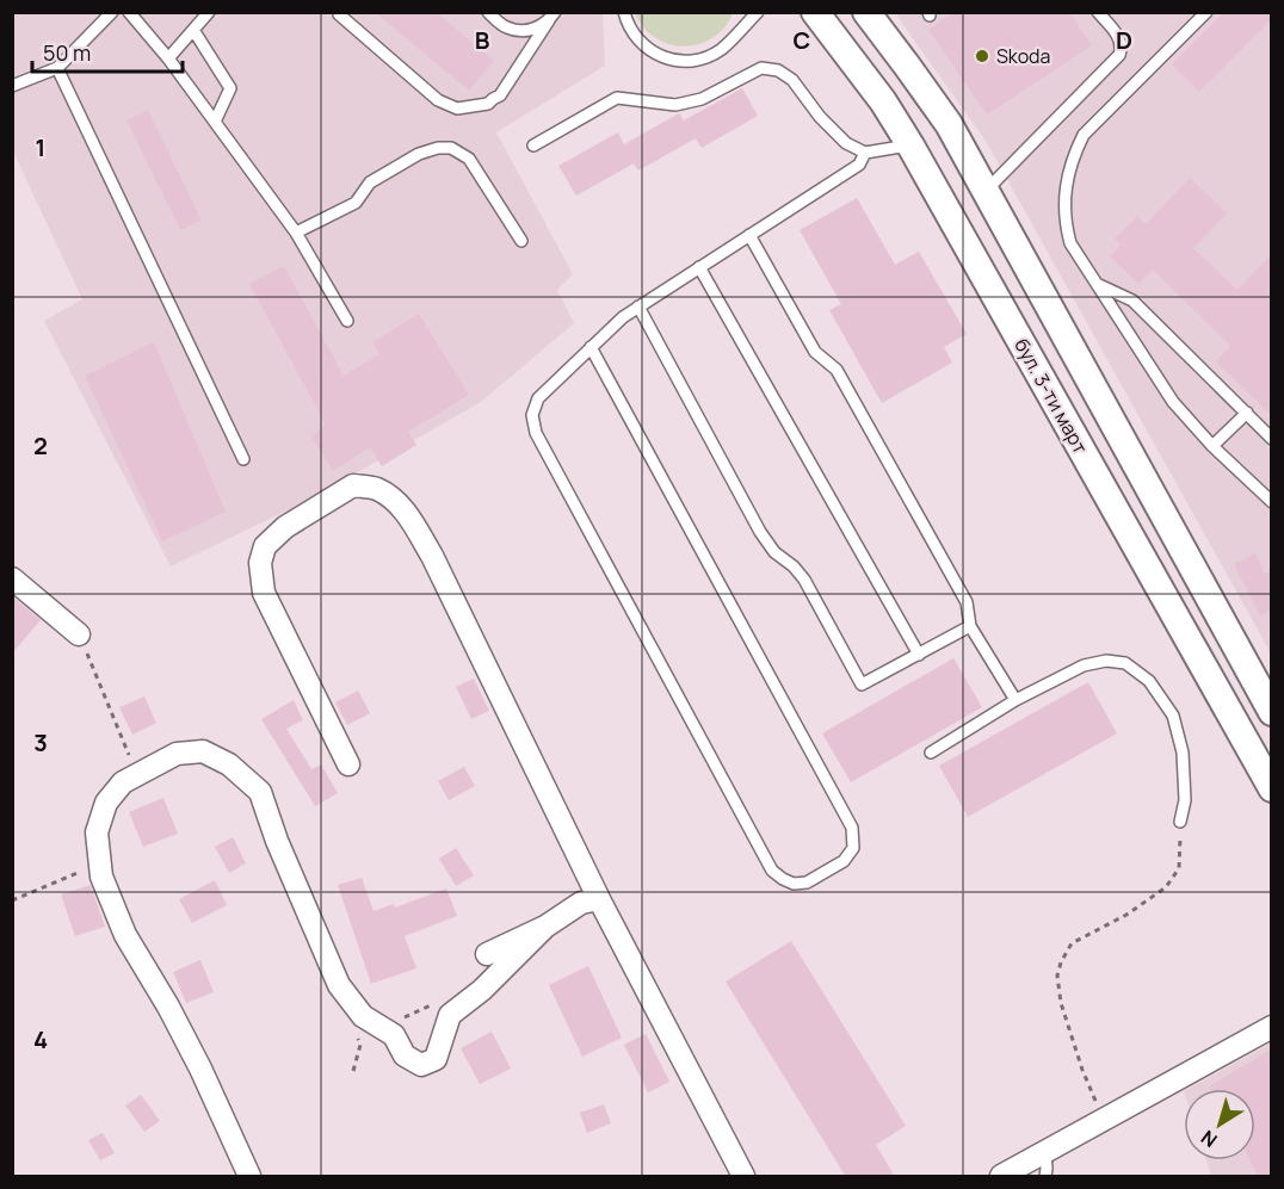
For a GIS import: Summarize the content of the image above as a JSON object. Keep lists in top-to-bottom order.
{
  "streets": {
    "street": ["бул. 3-ти март"]
  },
  "places": ["Skoda"],
  "scale_bar": "50 m",
  "north": "bottom left",
  "grid": {
    "columns": ["B", "C", "D"],
    "rows": [
      "1",
      "2",
      "3",
      "4"
    ]
  }
}
